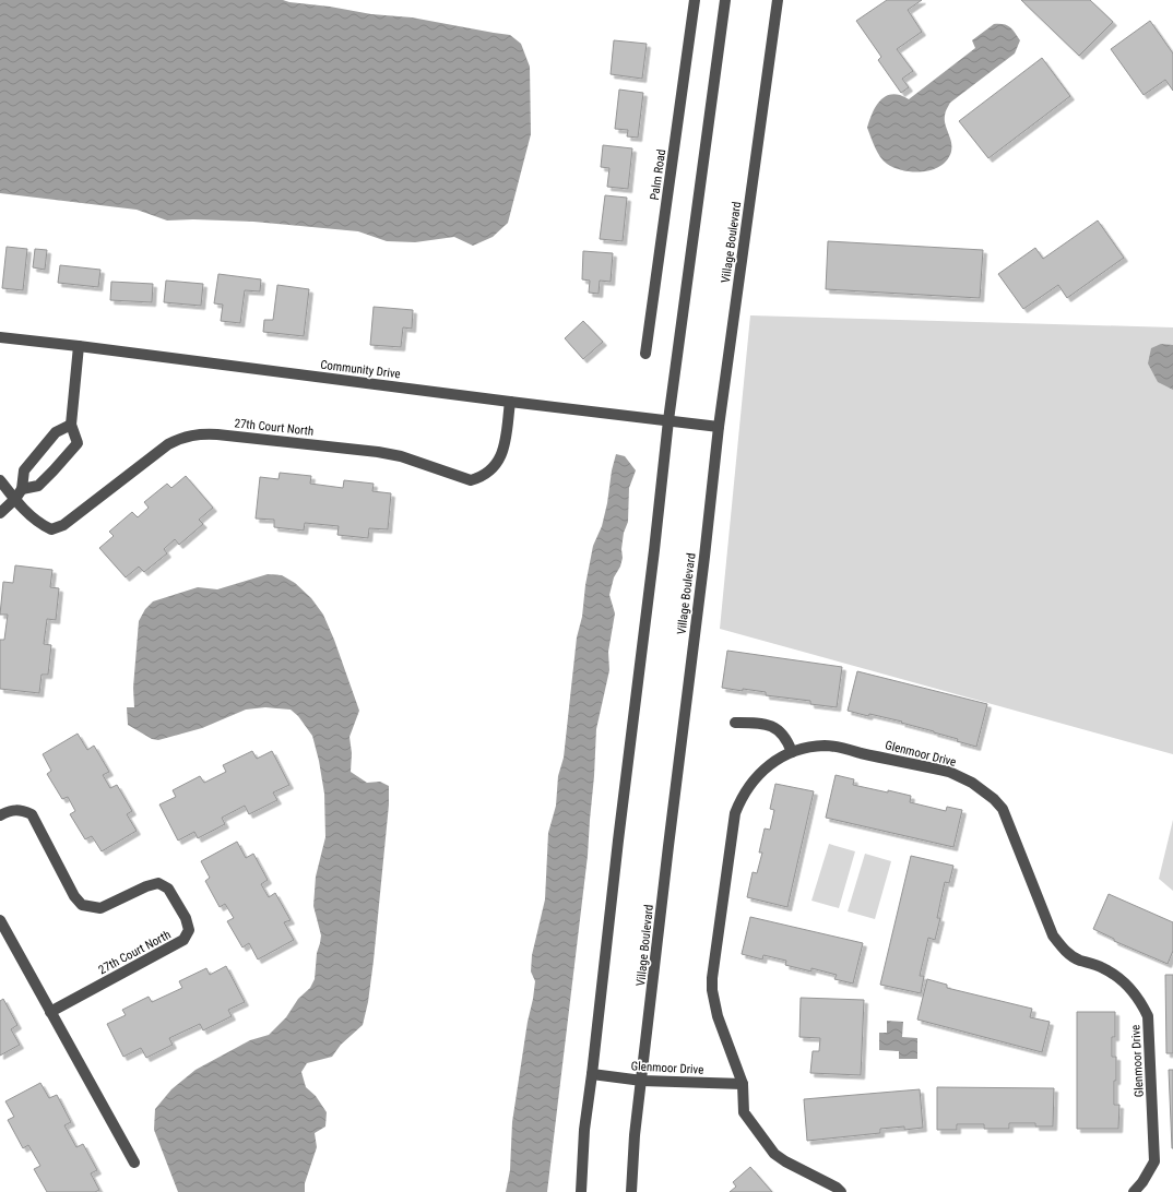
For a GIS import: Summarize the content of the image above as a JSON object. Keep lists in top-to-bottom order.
{
  "streets": {
    "street": [
      "Palm Road",
      "Village Boulevard",
      "Community Drive",
      "27th Court North",
      "Glenmoor Drive"
    ]
  },
  "crossings": [
    ["Village Boulevard", "Community Drive"],
    ["Village Boulevard", "Glenmoor Drive"],
    ["Community Drive", "27th Court North"]
  ]
}
